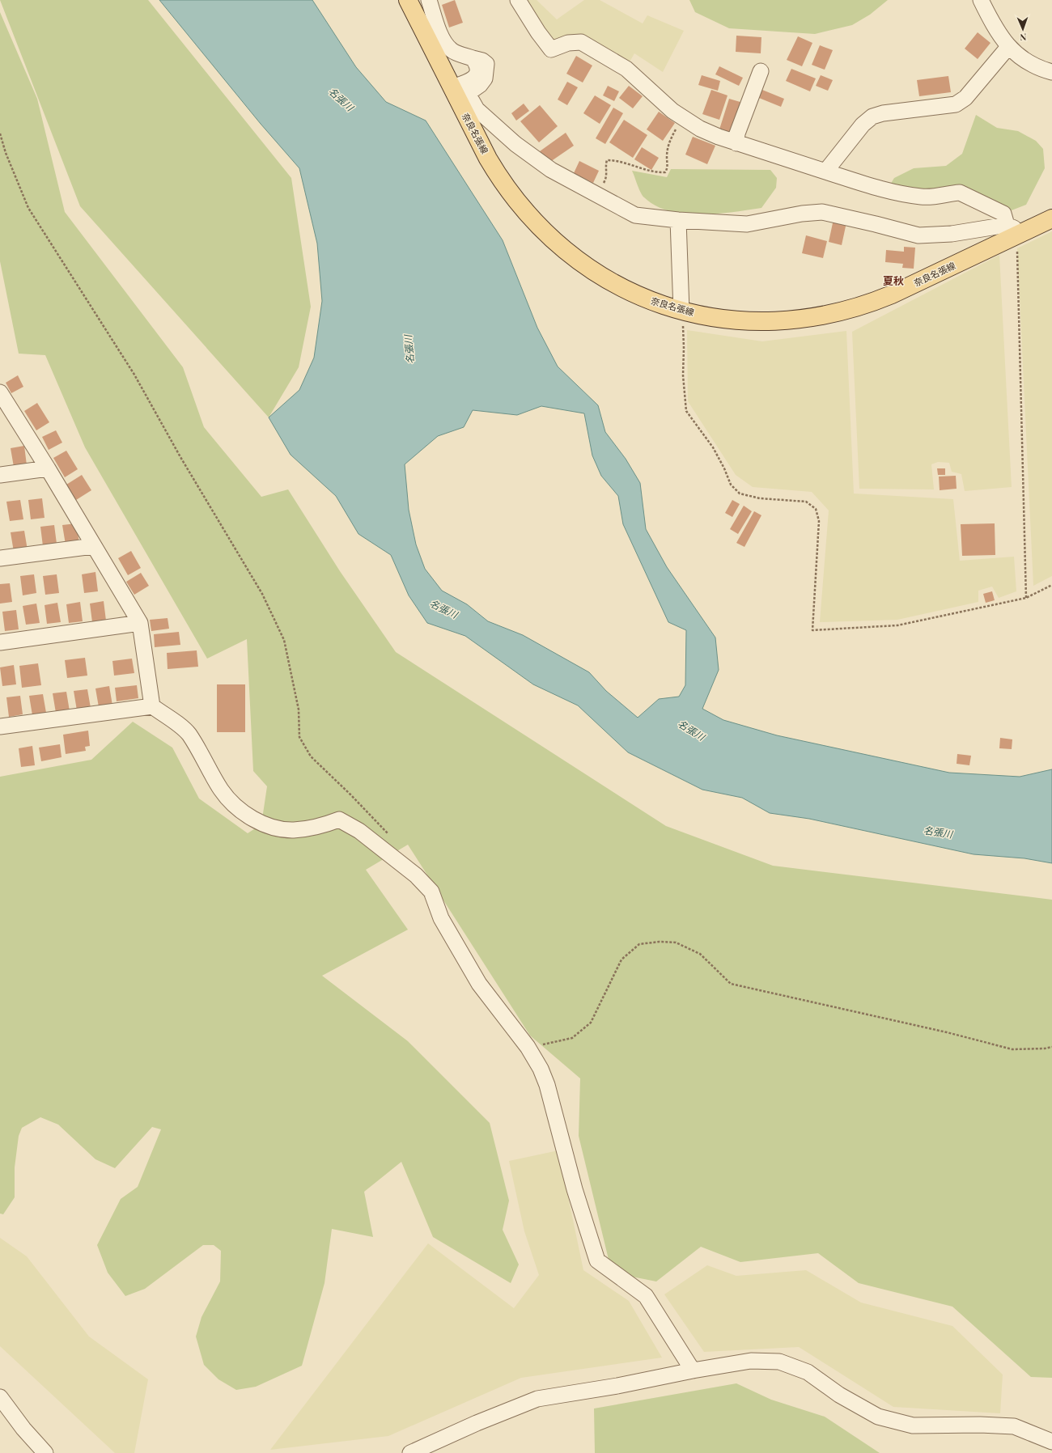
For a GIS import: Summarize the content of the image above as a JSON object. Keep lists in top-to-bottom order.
{
  "streets": {
    "main road": ["奈良名張線"]
  },
  "districts": ["夏秋"],
  "water": ["名張川"],
  "north": "bottom"
}
